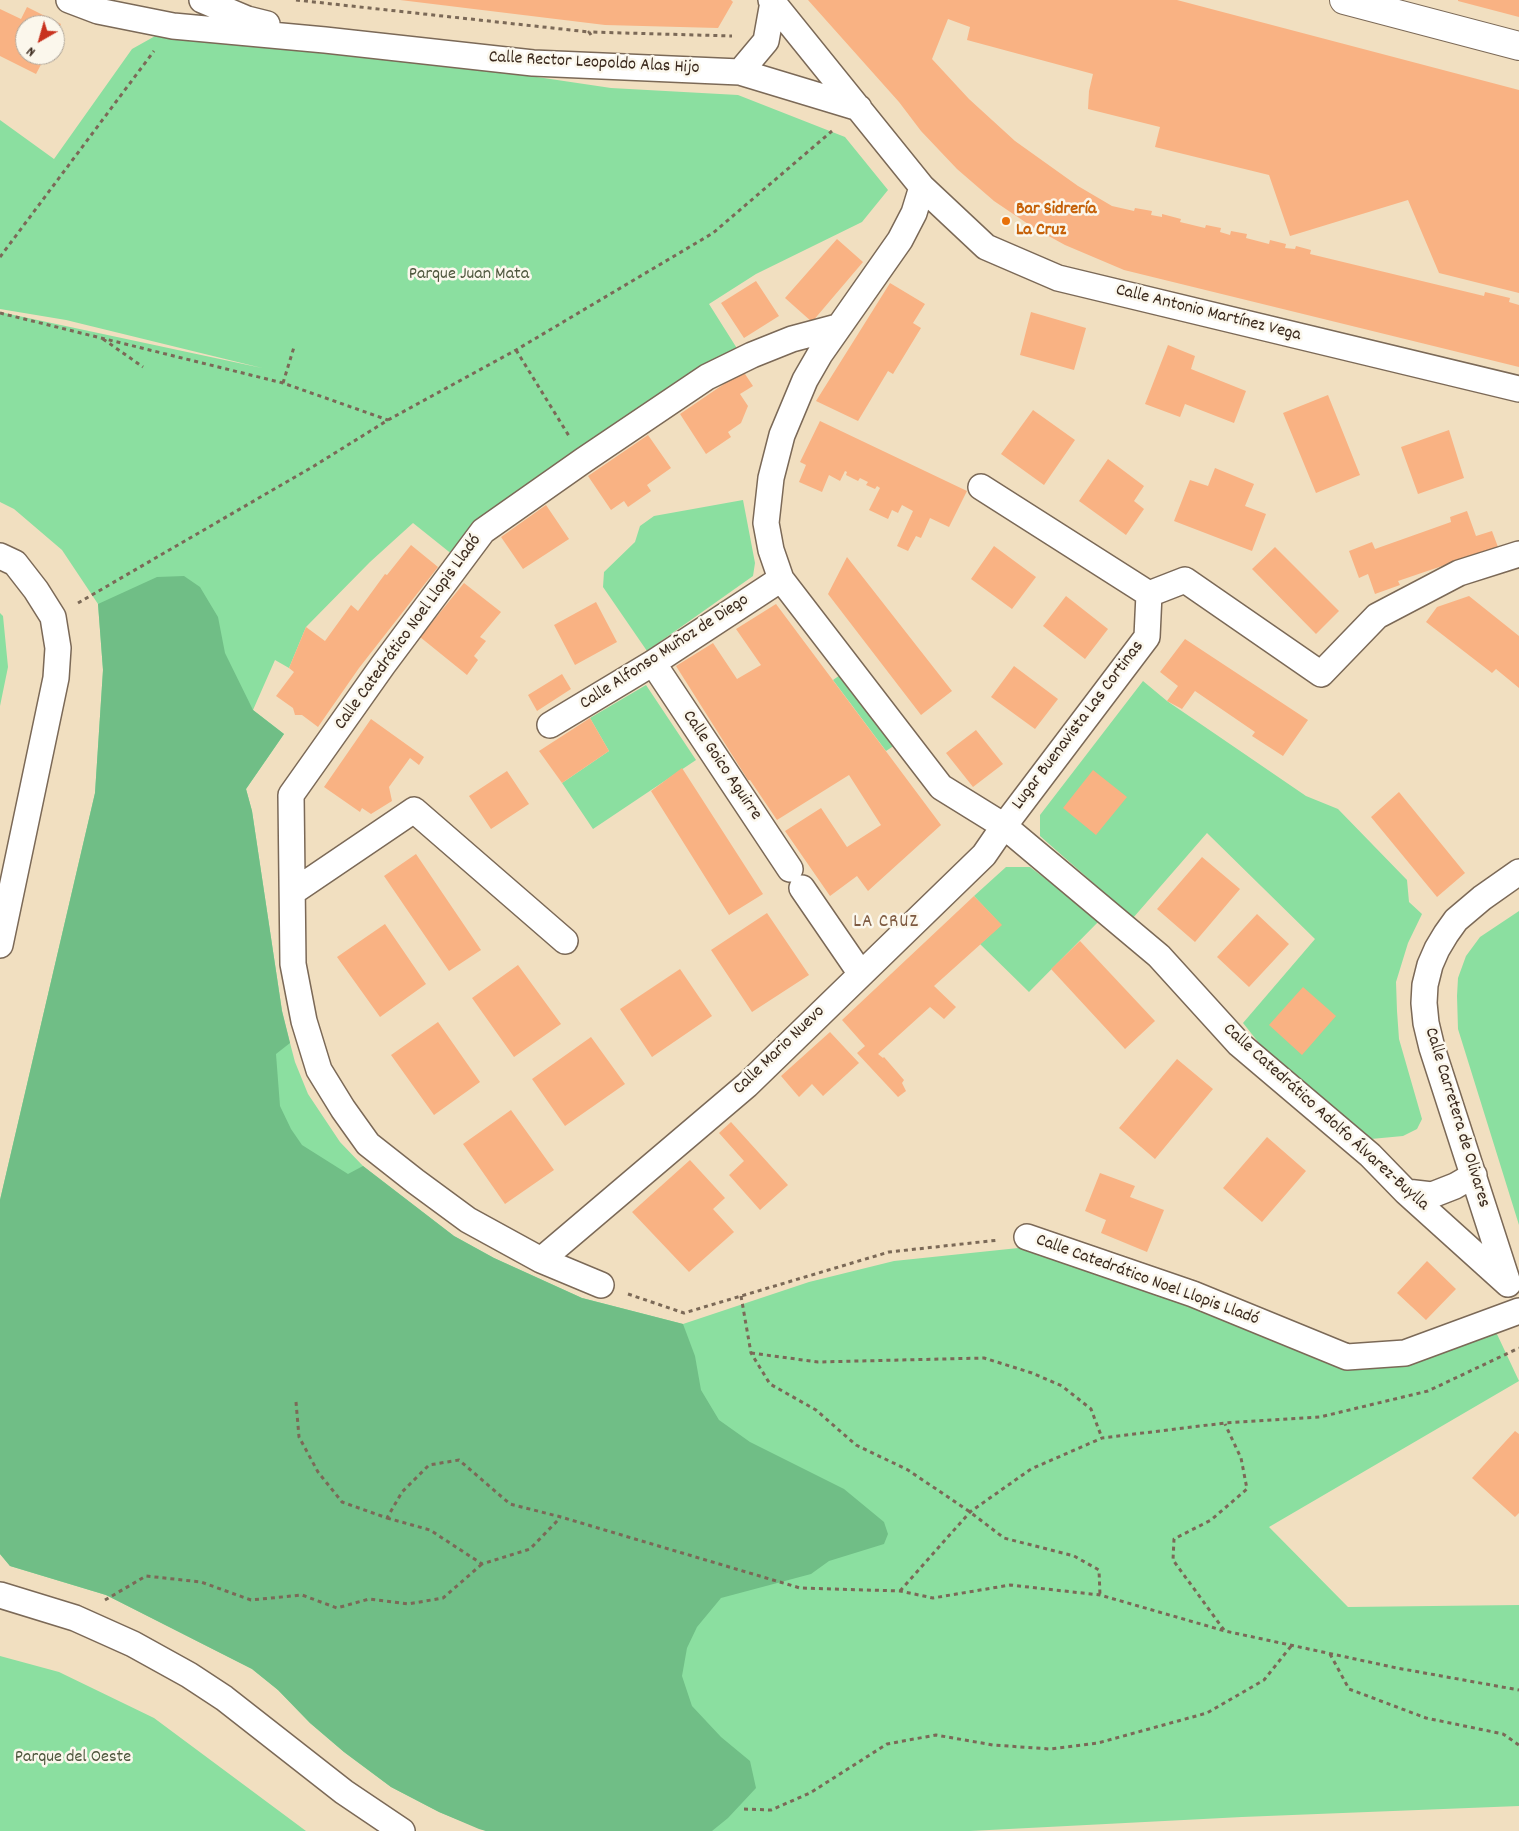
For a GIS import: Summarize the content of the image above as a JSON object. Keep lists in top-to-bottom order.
{
  "streets": {
    "street": [
      "Calle Rector Leopoldo Alas Hijo",
      "Calle Antonio Martínez Vega",
      "Calle Catedrático Noel Llopis Lladó",
      "Calle Alfonso Muñoz de Diego",
      "Lugar Buenavista Las Cortinas",
      "Calle Goico Aguirre",
      "Calle Mario Nuevo",
      "Calle Catedrático Adolfo Álvarez-Buylla",
      "Calle Carretera de Olivares"
    ]
  },
  "crossings": [
    ["Calle Antonio Martínez Vega", "Calle Catedrático Adolfo Álvarez-Buylla"],
    ["Calle Catedrático Noel Llopis Lladó", "Calle Mario Nuevo"],
    ["Calle Catedrático Noel Llopis Lladó", "Calle Catedrático Adolfo Álvarez-Buylla"],
    ["Calle Catedrático Noel Llopis Lladó", "Calle Carretera de Olivares"],
    ["Calle Alfonso Muñoz de Diego", "Calle Goico Aguirre"],
    ["Calle Alfonso Muñoz de Diego", "Calle Catedrático Adolfo Álvarez-Buylla"],
    ["Lugar Buenavista Las Cortinas", "Calle Mario Nuevo"],
    ["Lugar Buenavista Las Cortinas", "Calle Catedrático Adolfo Álvarez-Buylla"],
    ["Calle Goico Aguirre", "Calle Mario Nuevo"],
    ["Calle Mario Nuevo", "Calle Catedrático Adolfo Álvarez-Buylla"],
    ["Calle Catedrático Adolfo Álvarez-Buylla", "Calle Carretera de Olivares"]
  ],
  "districts": ["LA CRUZ"],
  "parks": ["Parque Juan Mata", "Parque del Oeste"],
  "places": ["Bar Sidrería La Cruz"],
  "north": "bottom left"
}
